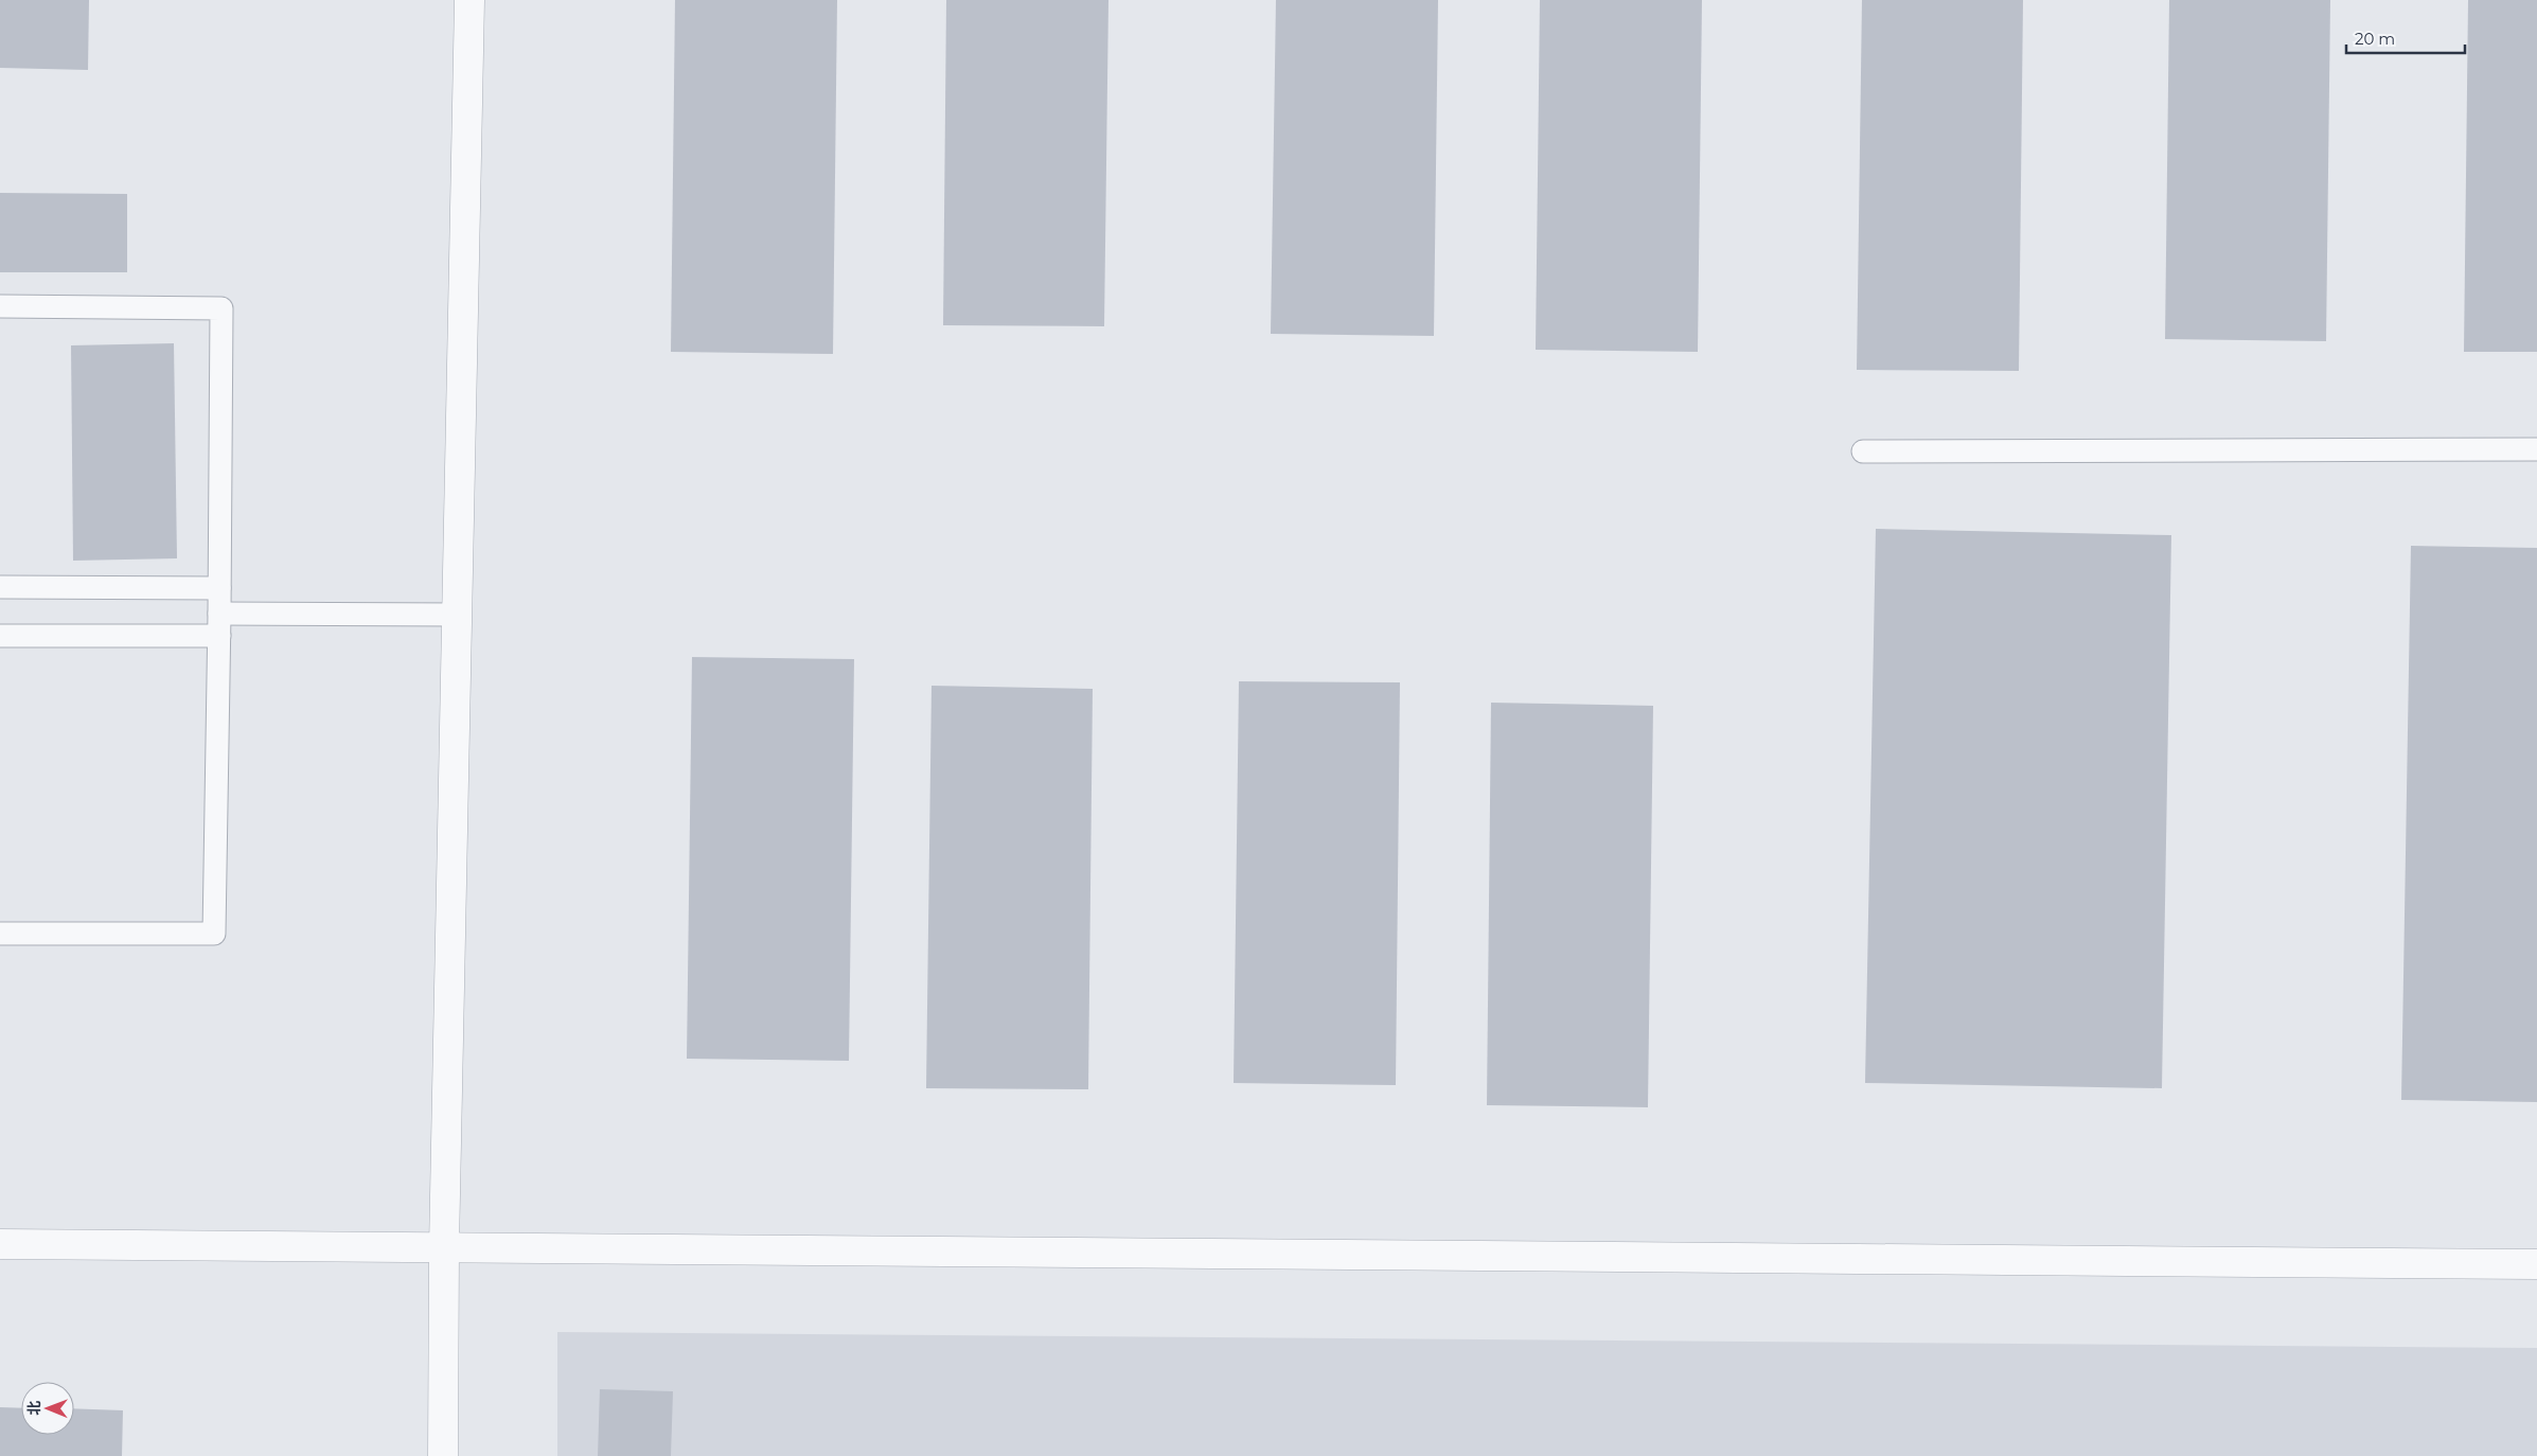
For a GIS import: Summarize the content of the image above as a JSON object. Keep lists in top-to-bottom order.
{
  "scale_bar": "20 m",
  "north": "left"
}
